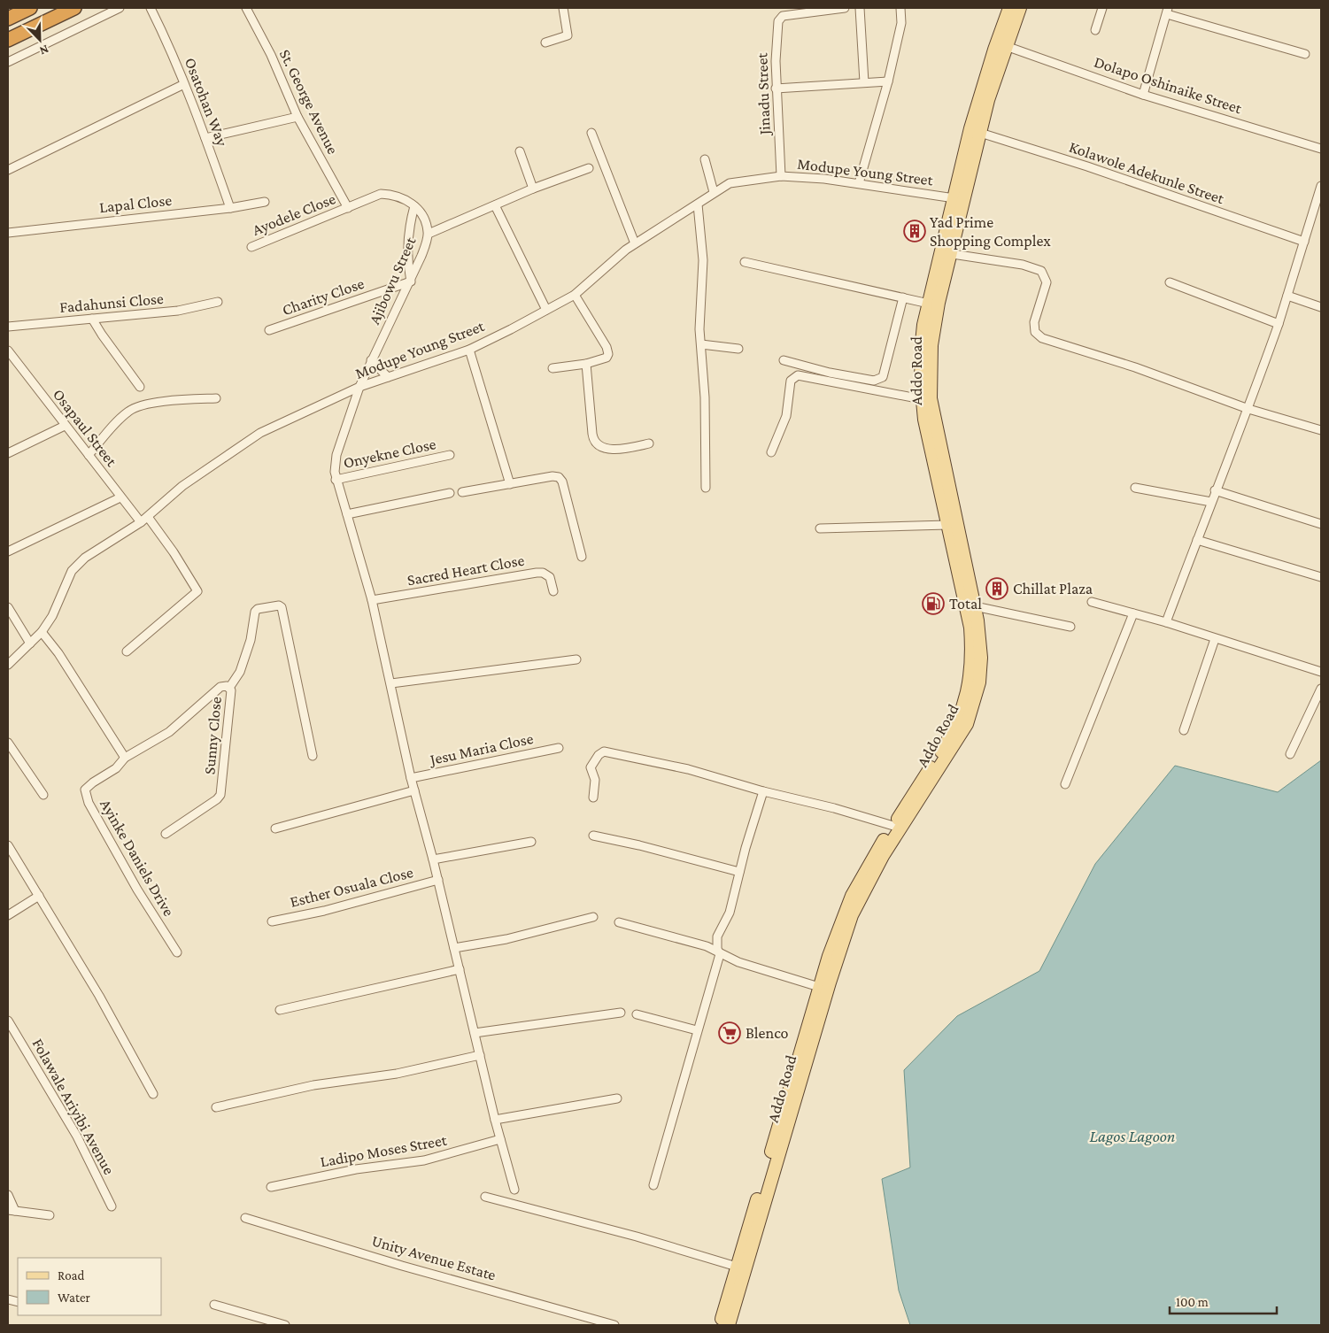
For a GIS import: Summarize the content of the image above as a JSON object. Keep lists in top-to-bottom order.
{
  "streets": {
    "main road": ["Addo Road"],
    "street": [
      "Dolapo Oshinaike Street",
      "Jinadu Street",
      "Osatohan Way",
      "St. George Avenue",
      "Modupe Young Street",
      "Kolawole Adekunle Street",
      "Lapal Close",
      "Ayodele Close",
      "Ajibowu Street",
      "Charity Close",
      "Fadahunsi Close",
      "Osapaul Street",
      "Onyekne Close",
      "Sacred Heart Close",
      "Sunny Close",
      "Jesu Maria Close",
      "Ayinke Daniels Drive",
      "Esther Osuala Close",
      "Folawale Ariyibi Avenue",
      "Ladipo Moses Street",
      "Unity Avenue Estate"
    ]
  },
  "crossings": [
    ["Dolapo Oshinaike Street", "Addo Road"],
    ["Jinadu Street", "Modupe Young Street"],
    ["Osatohan Way", "Lapal Close"],
    ["St. George Avenue", "Ayodele Close"],
    ["St. George Avenue", "Ajibowu Street"],
    ["Modupe Young Street", "Ajibowu Street"],
    ["Modupe Young Street", "Addo Road"],
    ["Modupe Young Street", "Osapaul Street"],
    ["Kolawole Adekunle Street", "Addo Road"],
    ["Ayodele Close", "Ajibowu Street"],
    ["Ajibowu Street", "Charity Close"],
    ["Ajibowu Street", "Onyekne Close"],
    ["Sunny Close", "Ayinke Daniels Drive"]
  ],
  "water": ["Lagos Lagoon"],
  "places": {
    "building": ["Yad Prime Shopping Complex", "Chillat Plaza"],
    "fuel station": ["Total"],
    "supermarket": ["Blenco"]
  },
  "legend": ["Road", "Water"],
  "scale_bar": "100 m",
  "north": "bottom right"
}
